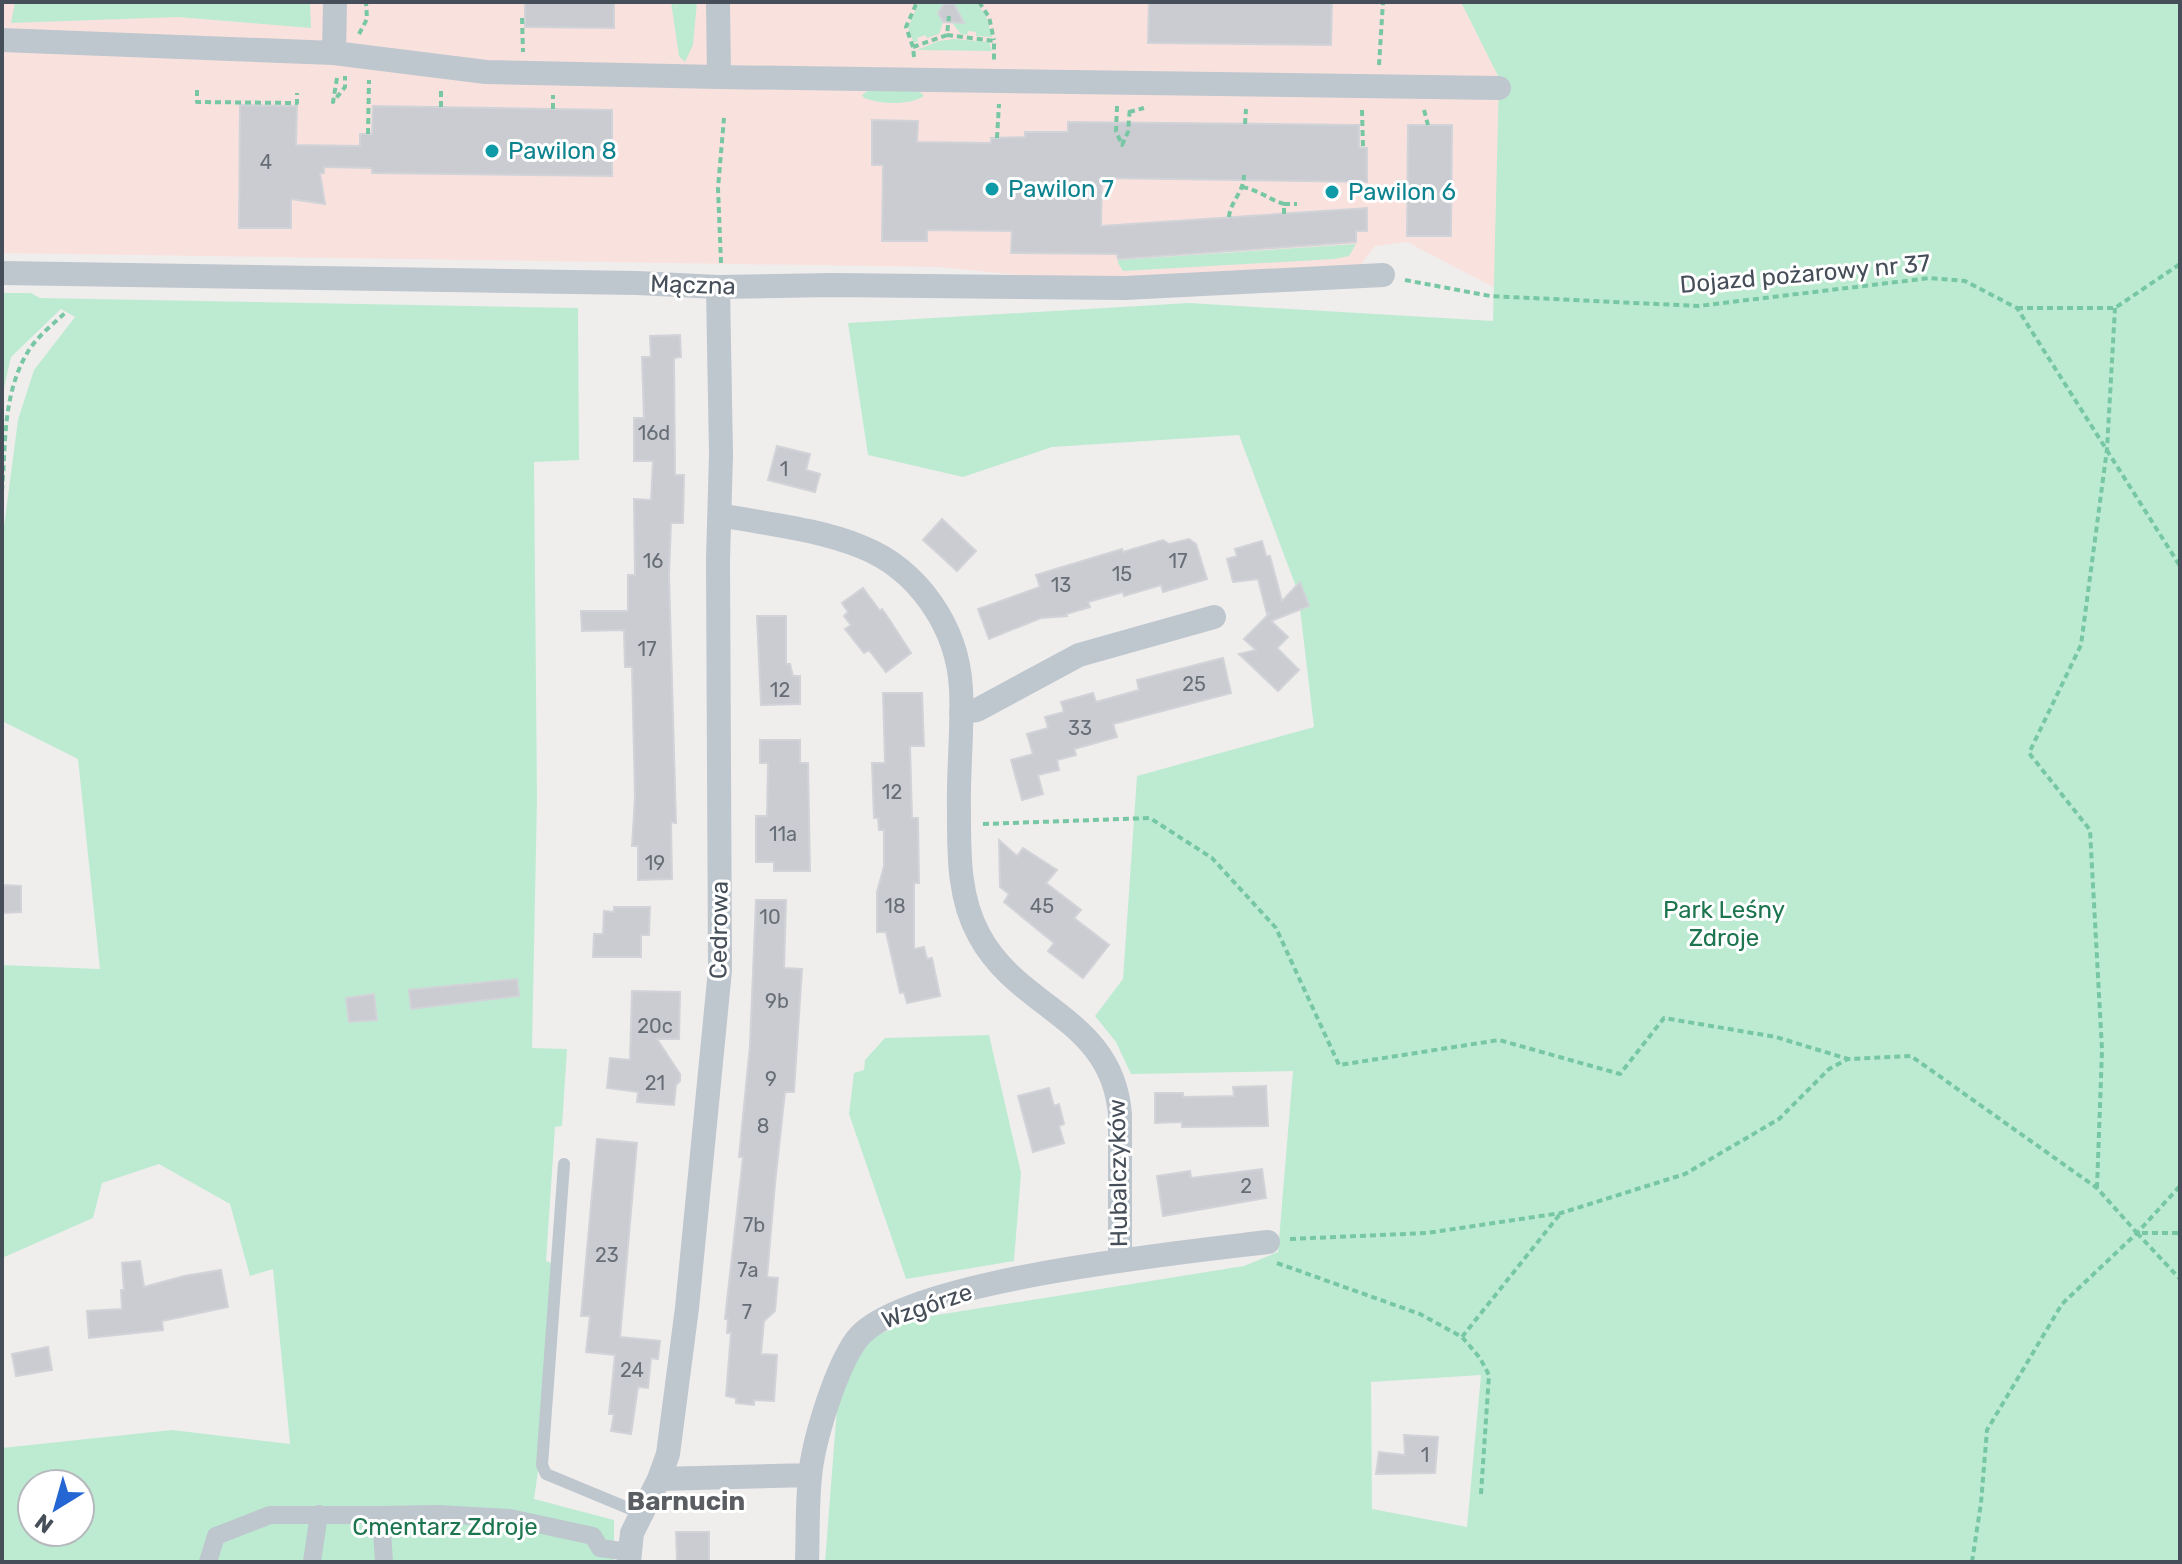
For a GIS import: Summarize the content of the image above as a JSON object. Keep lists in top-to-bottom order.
{
  "streets": {
    "street": [
      "Mączna",
      "Cedrowa",
      "Hubalczyków",
      "Wzgórze"
    ],
    "path": ["Dojazd pożarowy nr 37"]
  },
  "crossings": [
    ["Dojazd pożarowy nr 37", "Mączna"],
    ["Mączna", "Cedrowa"],
    ["Cedrowa", "Hubalczyków"],
    ["Hubalczyków", "Wzgórze"]
  ],
  "districts": ["Barnucin"],
  "parks": ["Park Leśny Zdroje", "Cmentarz Zdroje"],
  "places": ["Pawilon 8", "Pawilon 7", "Pawilon 6"],
  "house_numbers": [
    "4",
    "16d",
    "1",
    "16",
    "17",
    "15",
    "13",
    "17",
    "25",
    "12",
    "33",
    "12",
    "11a",
    "19",
    "18",
    "45",
    "10",
    "9b",
    "20c",
    "9",
    "21",
    "8",
    "2",
    "7b",
    "23",
    "7a",
    "7",
    "24",
    "1"
  ],
  "north": "bottom left"
}
